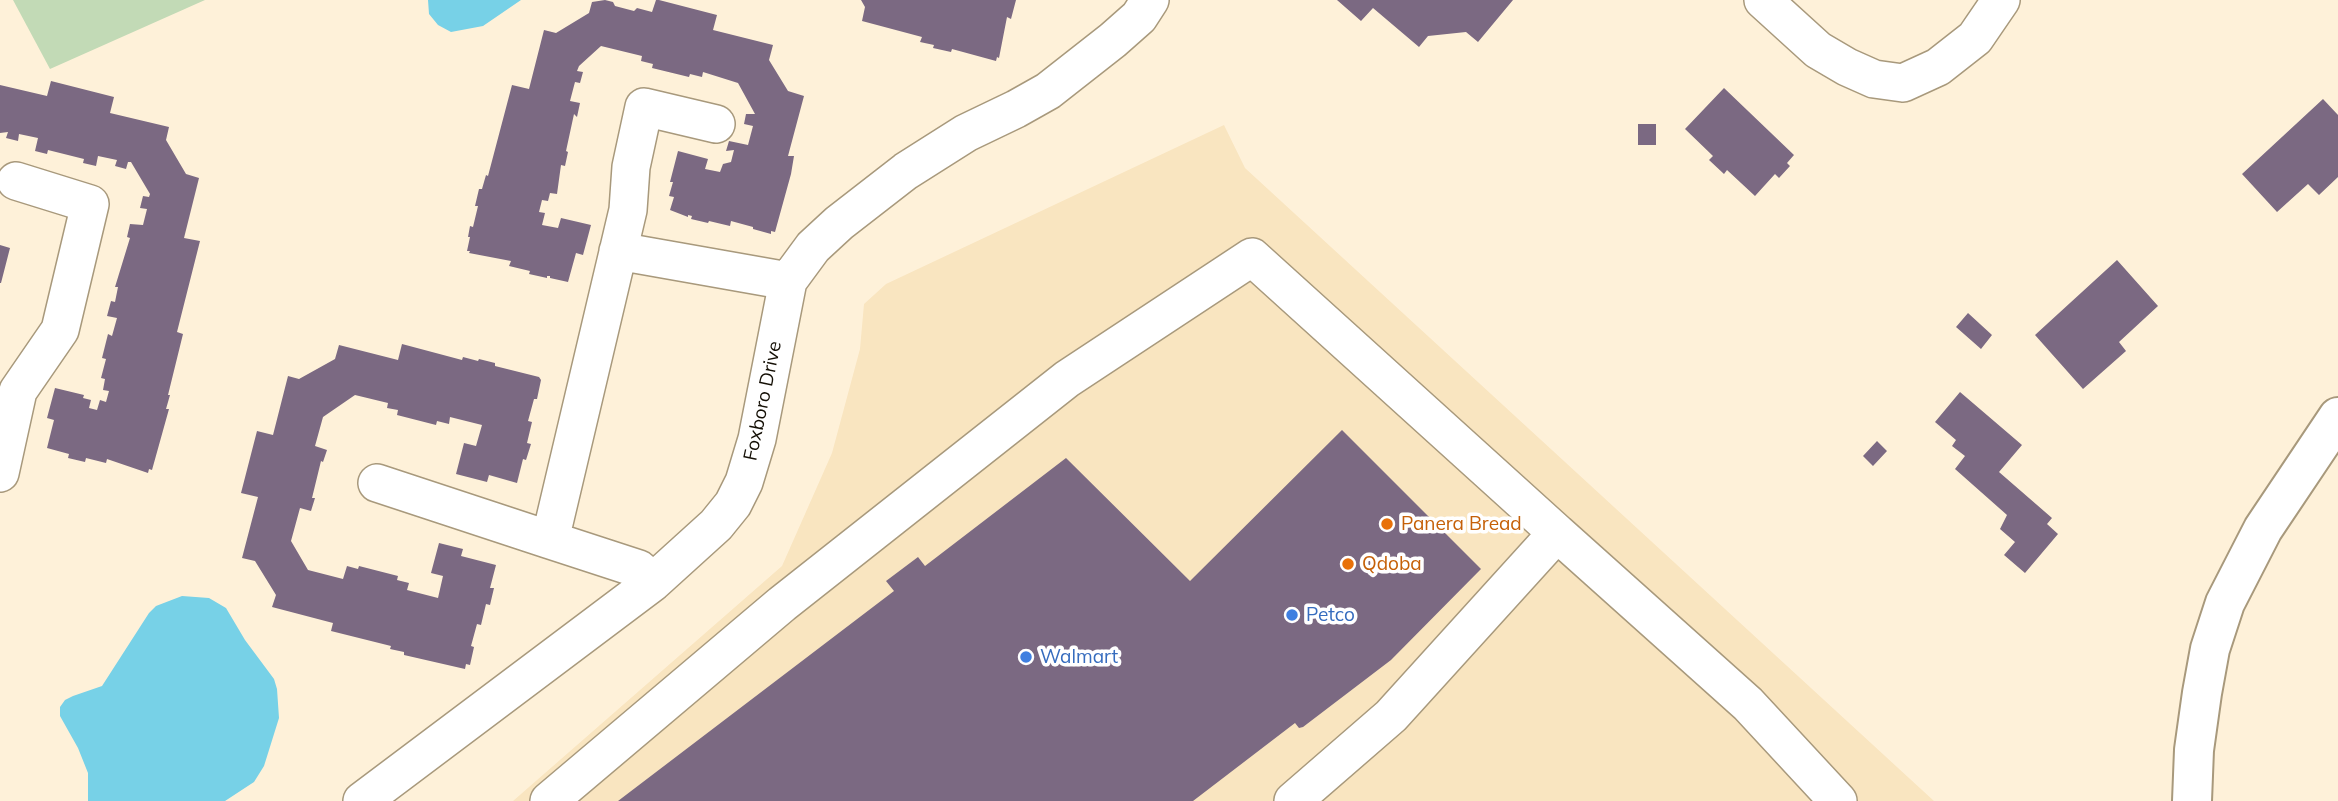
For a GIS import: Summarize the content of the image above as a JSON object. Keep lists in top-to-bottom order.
{
  "streets": {
    "street": ["Foxboro Drive"]
  },
  "places": [
    "Panera Bread",
    "Qdoba",
    "Petco",
    "Walmart"
  ]
}
